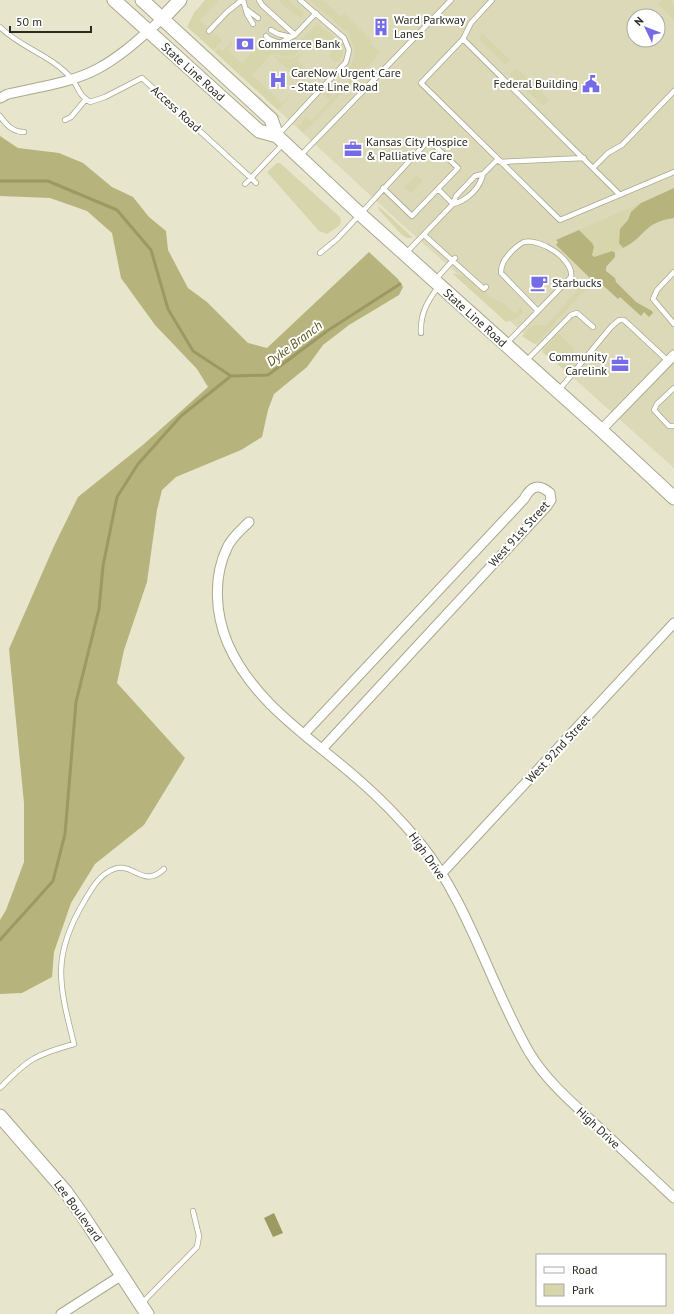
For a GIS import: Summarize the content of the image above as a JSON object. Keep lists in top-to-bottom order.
{
  "streets": {
    "main road": ["State Line Road", "Lee Boulevard"],
    "street": ["West 91st Street", "West 92nd Street", "High Drive"],
    "lane": ["Access Road"]
  },
  "crossings": [
    ["West 91st Street", "High Drive"],
    ["West 92nd Street", "High Drive"]
  ],
  "water": ["Dyke Branch"],
  "places": {
    "building": ["Ward Parkway Lanes"],
    "bank": ["Commerce Bank"],
    "hospital": ["CareNow Urgent Care - State Line Road"],
    "public building": ["Federal Building"],
    "office": ["Kansas City Hospice & Palliative Care", "Community Carelink"],
    "cafe": ["Starbucks"]
  },
  "legend": ["Road", "Park"],
  "scale_bar": "50 m",
  "north": "top left"
}
